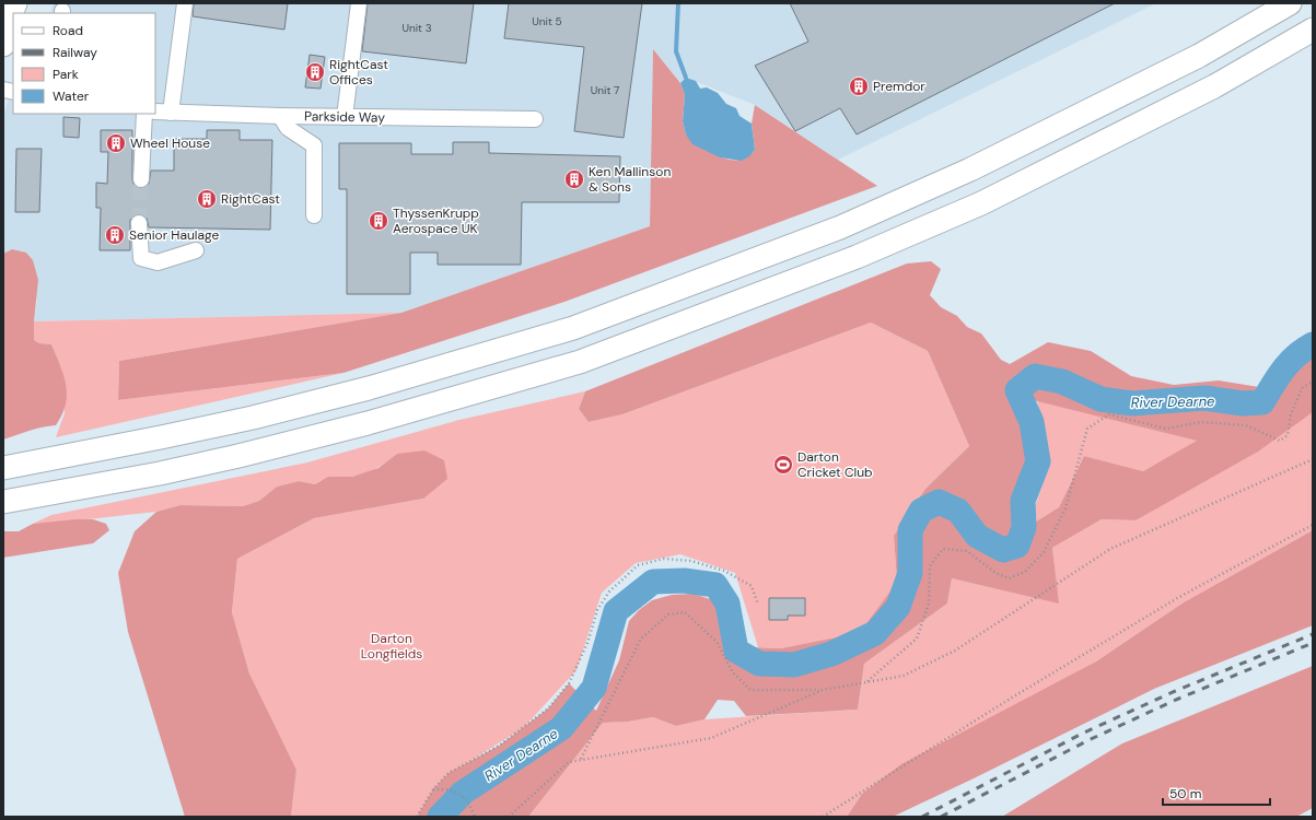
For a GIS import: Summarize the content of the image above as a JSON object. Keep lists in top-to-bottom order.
{
  "streets": {
    "lane": ["Parkside Way"]
  },
  "water": ["River Dearne"],
  "parks": ["Darton Longfields"],
  "places": {
    "building": [
      "RightCast Offices",
      "Premdor",
      "Wheel House",
      "Ken Mallinson & Sons",
      "RightCast",
      "ThyssenKrupp Aerospace UK",
      "Senior Haulage"
    ],
    "sports": ["Darton Cricket Club"]
  },
  "house_numbers": ["Unit 5", "Unit 3", "Unit 7"],
  "legend": [
    "Road",
    "Railway",
    "Park",
    "Water"
  ],
  "scale_bar": "50 m"
}
